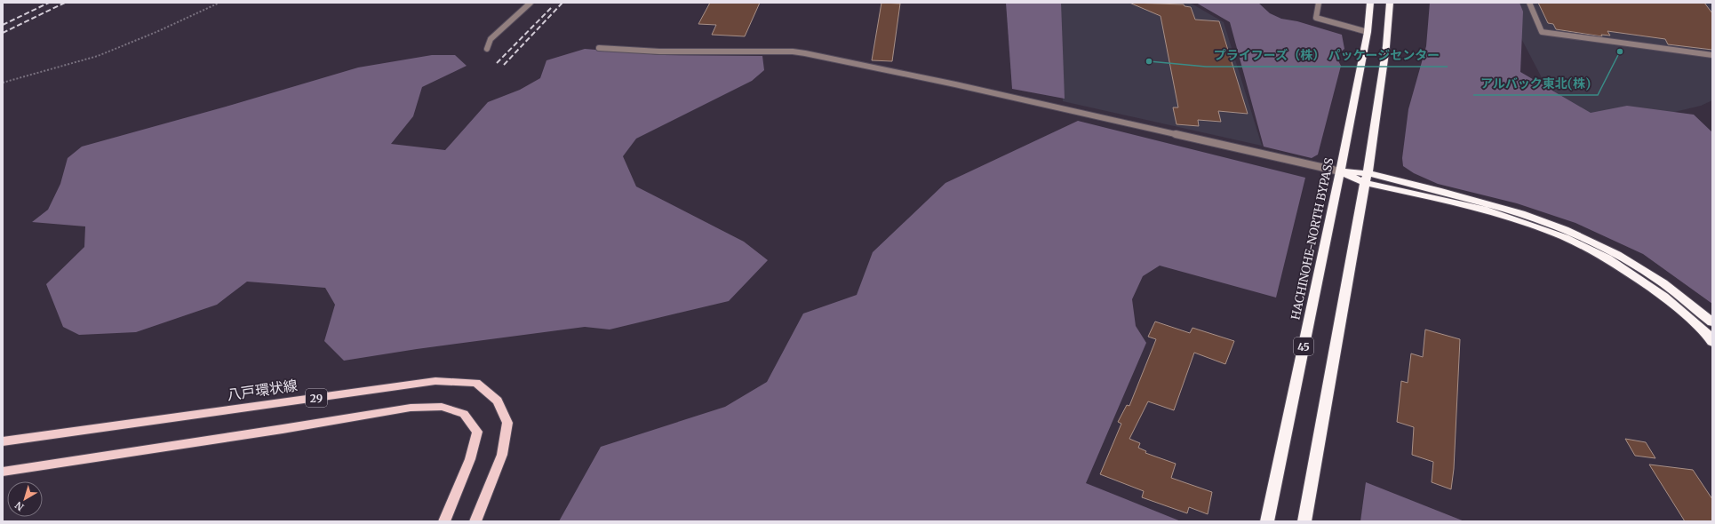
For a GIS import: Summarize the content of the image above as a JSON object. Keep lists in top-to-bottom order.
{
  "streets": {
    "highway": ["HACHINOHE-NORTH BYPASS", "45"],
    "main road": ["八戸環状線", "29"]
  },
  "places": ["アルバック東北(株)", "プライフーズ（株） パッケージセンター"],
  "north": "bottom left"
}
